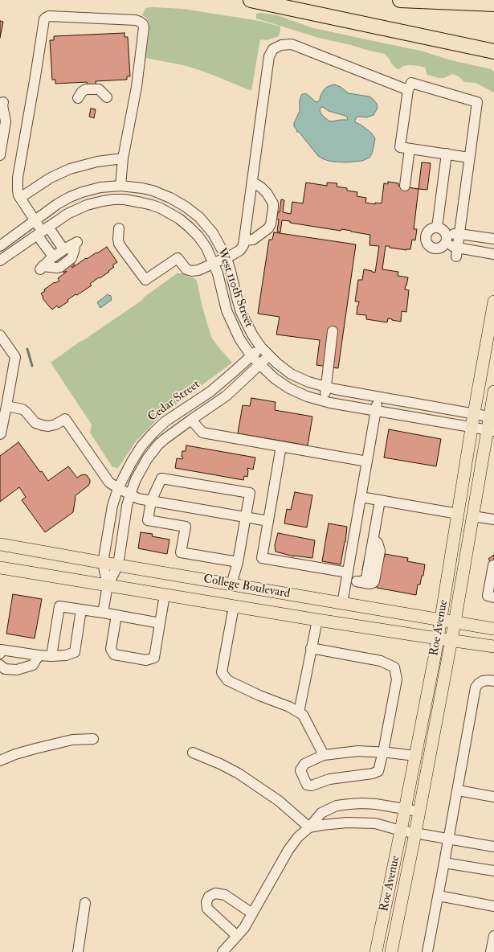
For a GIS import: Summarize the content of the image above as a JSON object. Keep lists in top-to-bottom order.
{
  "streets": {
    "main road": ["College Boulevard", "Roe Avenue"],
    "street": ["West 110th Street", "Cedar Street"]
  },
  "crossings": [
    ["West 110th Street", "Cedar Street"],
    ["West 110th Street", "Roe Avenue"],
    ["Cedar Street", "College Boulevard"],
    ["College Boulevard", "Roe Avenue"]
  ]
}
